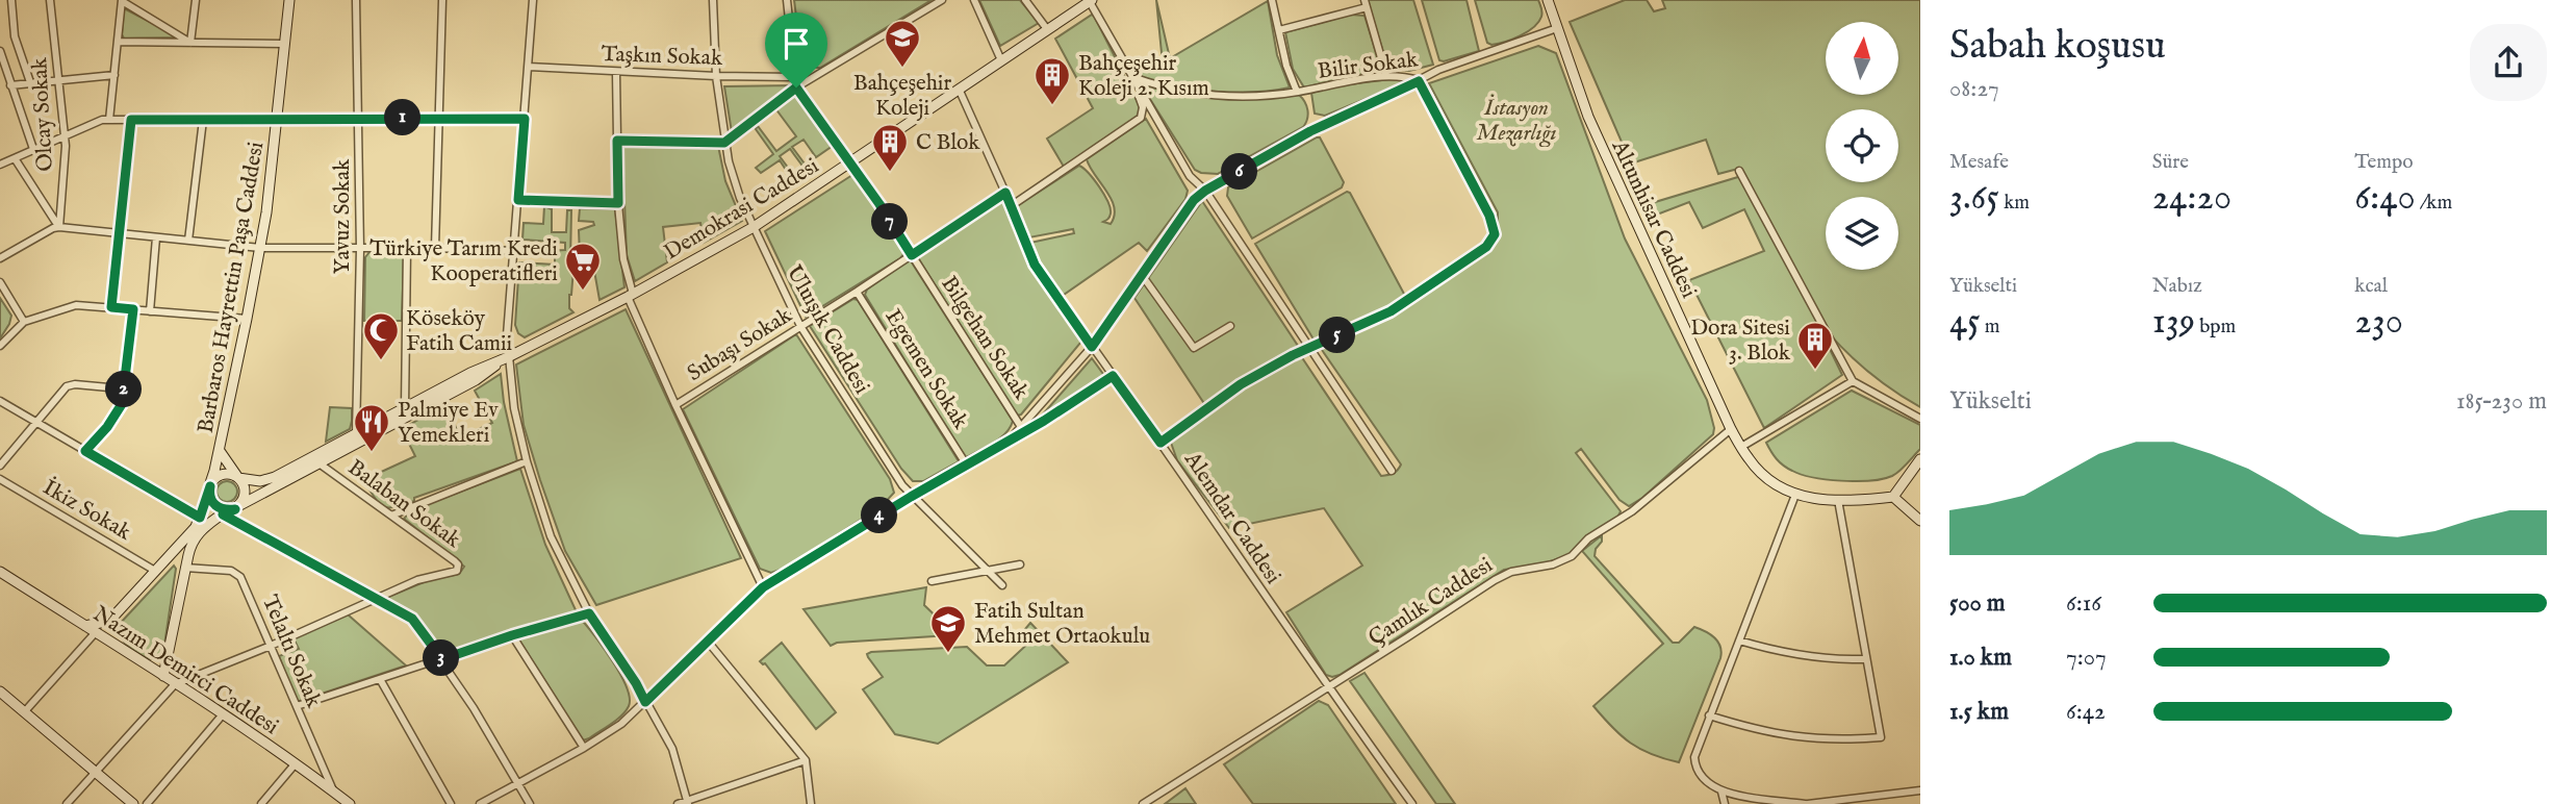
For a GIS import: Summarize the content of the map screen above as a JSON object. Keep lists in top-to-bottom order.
{
  "streets": {
    "main road": [
      "Demokrasi Caddesi",
      "Altunhisar Caddesi",
      "Barbaros Hayrettin Paşa Caddesi",
      "Nazım Demirci Caddesi"
    ],
    "street": [
      "Taşkın Sokak",
      "Bilir Sokak",
      "Olcay Sokak",
      "Yavuz Sokak",
      "Uluışık Caddesi",
      "Bilgehan Sokak",
      "Subaşı Sokak",
      "Egemen Sokak",
      "Balaban Sokak",
      "İkiz Sokak",
      "Alemdar Caddesi",
      "Çamlık Caddesi",
      "Telaltı Sokak"
    ]
  },
  "crossings": [
    ["Taşkın Sokak", "Uluışık Caddesi"],
    ["Taşkın Sokak", "Bilgehan Sokak"],
    ["Bilir Sokak", "Altunhisar Caddesi"],
    ["Demokrasi Caddesi", "Yavuz Sokak"],
    ["Demokrasi Caddesi", "Barbaros Hayrettin Paşa Caddesi"],
    ["Demokrasi Caddesi", "Uluışık Caddesi"],
    ["Demokrasi Caddesi", "Bilgehan Sokak"],
    ["Demokrasi Caddesi", "Balaban Sokak"],
    ["Demokrasi Caddesi", "Alemdar Caddesi"],
    ["Demokrasi Caddesi", "Telaltı Sokak"],
    ["Demokrasi Caddesi", "Nazım Demirci Caddesi"],
    ["Altunhisar Caddesi", "Çamlık Caddesi"],
    ["Uluışık Caddesi", "Subaşı Sokak"],
    ["Bilgehan Sokak", "Subaşı Sokak"],
    ["Subaşı Sokak", "Egemen Sokak"],
    ["Subaşı Sokak", "Alemdar Caddesi"],
    ["Balaban Sokak", "Telaltı Sokak"],
    ["Balaban Sokak", "Nazım Demirci Caddesi"],
    ["Alemdar Caddesi", "Çamlık Caddesi"],
    ["Telaltı Sokak", "Nazım Demirci Caddesi"]
  ],
  "parks": ["İstasyon Mezarlığı"],
  "places": {
    "school or university": ["Bahçeşehir Koleji", "Fatih Sultan Mehmet Ortaokulu"],
    "building": ["Bahçeşehir Koleji 2. Kısım", "C Blok", "Dora Sitesi 3. Blok"],
    "supermarket": ["Türkiye Tarım Kredi Kooperatifleri"],
    "mosque": ["Köseköy Fatih Camii"],
    "restaurant": ["Palmiye Ev Yemekleri"]
  },
  "north": "top",
  "page": {
    "heading": ["Sabah koşusu", "08:27"],
    "pins": [
      "1",
      "6",
      "7",
      "5",
      "2",
      "4",
      "3"
    ],
    "stats": [
      ["Mesafe", "3.65 km"],
      ["Süre", "24:20"],
      ["Tempo", "6:40 /km"],
      ["Yükselti", "45 m"],
      ["Nabız", "139 bpm"],
      ["kcal", "230"]
    ],
    "chart": ["Yükselti", "185–230 m"],
    "list": [
      {
        "name": "500 m",
        "note": "6:16"
      },
      {
        "name": "1.0 km",
        "note": "7:07"
      },
      {
        "name": "1.5 km",
        "note": "6:42"
      }
    ]
  }
}
